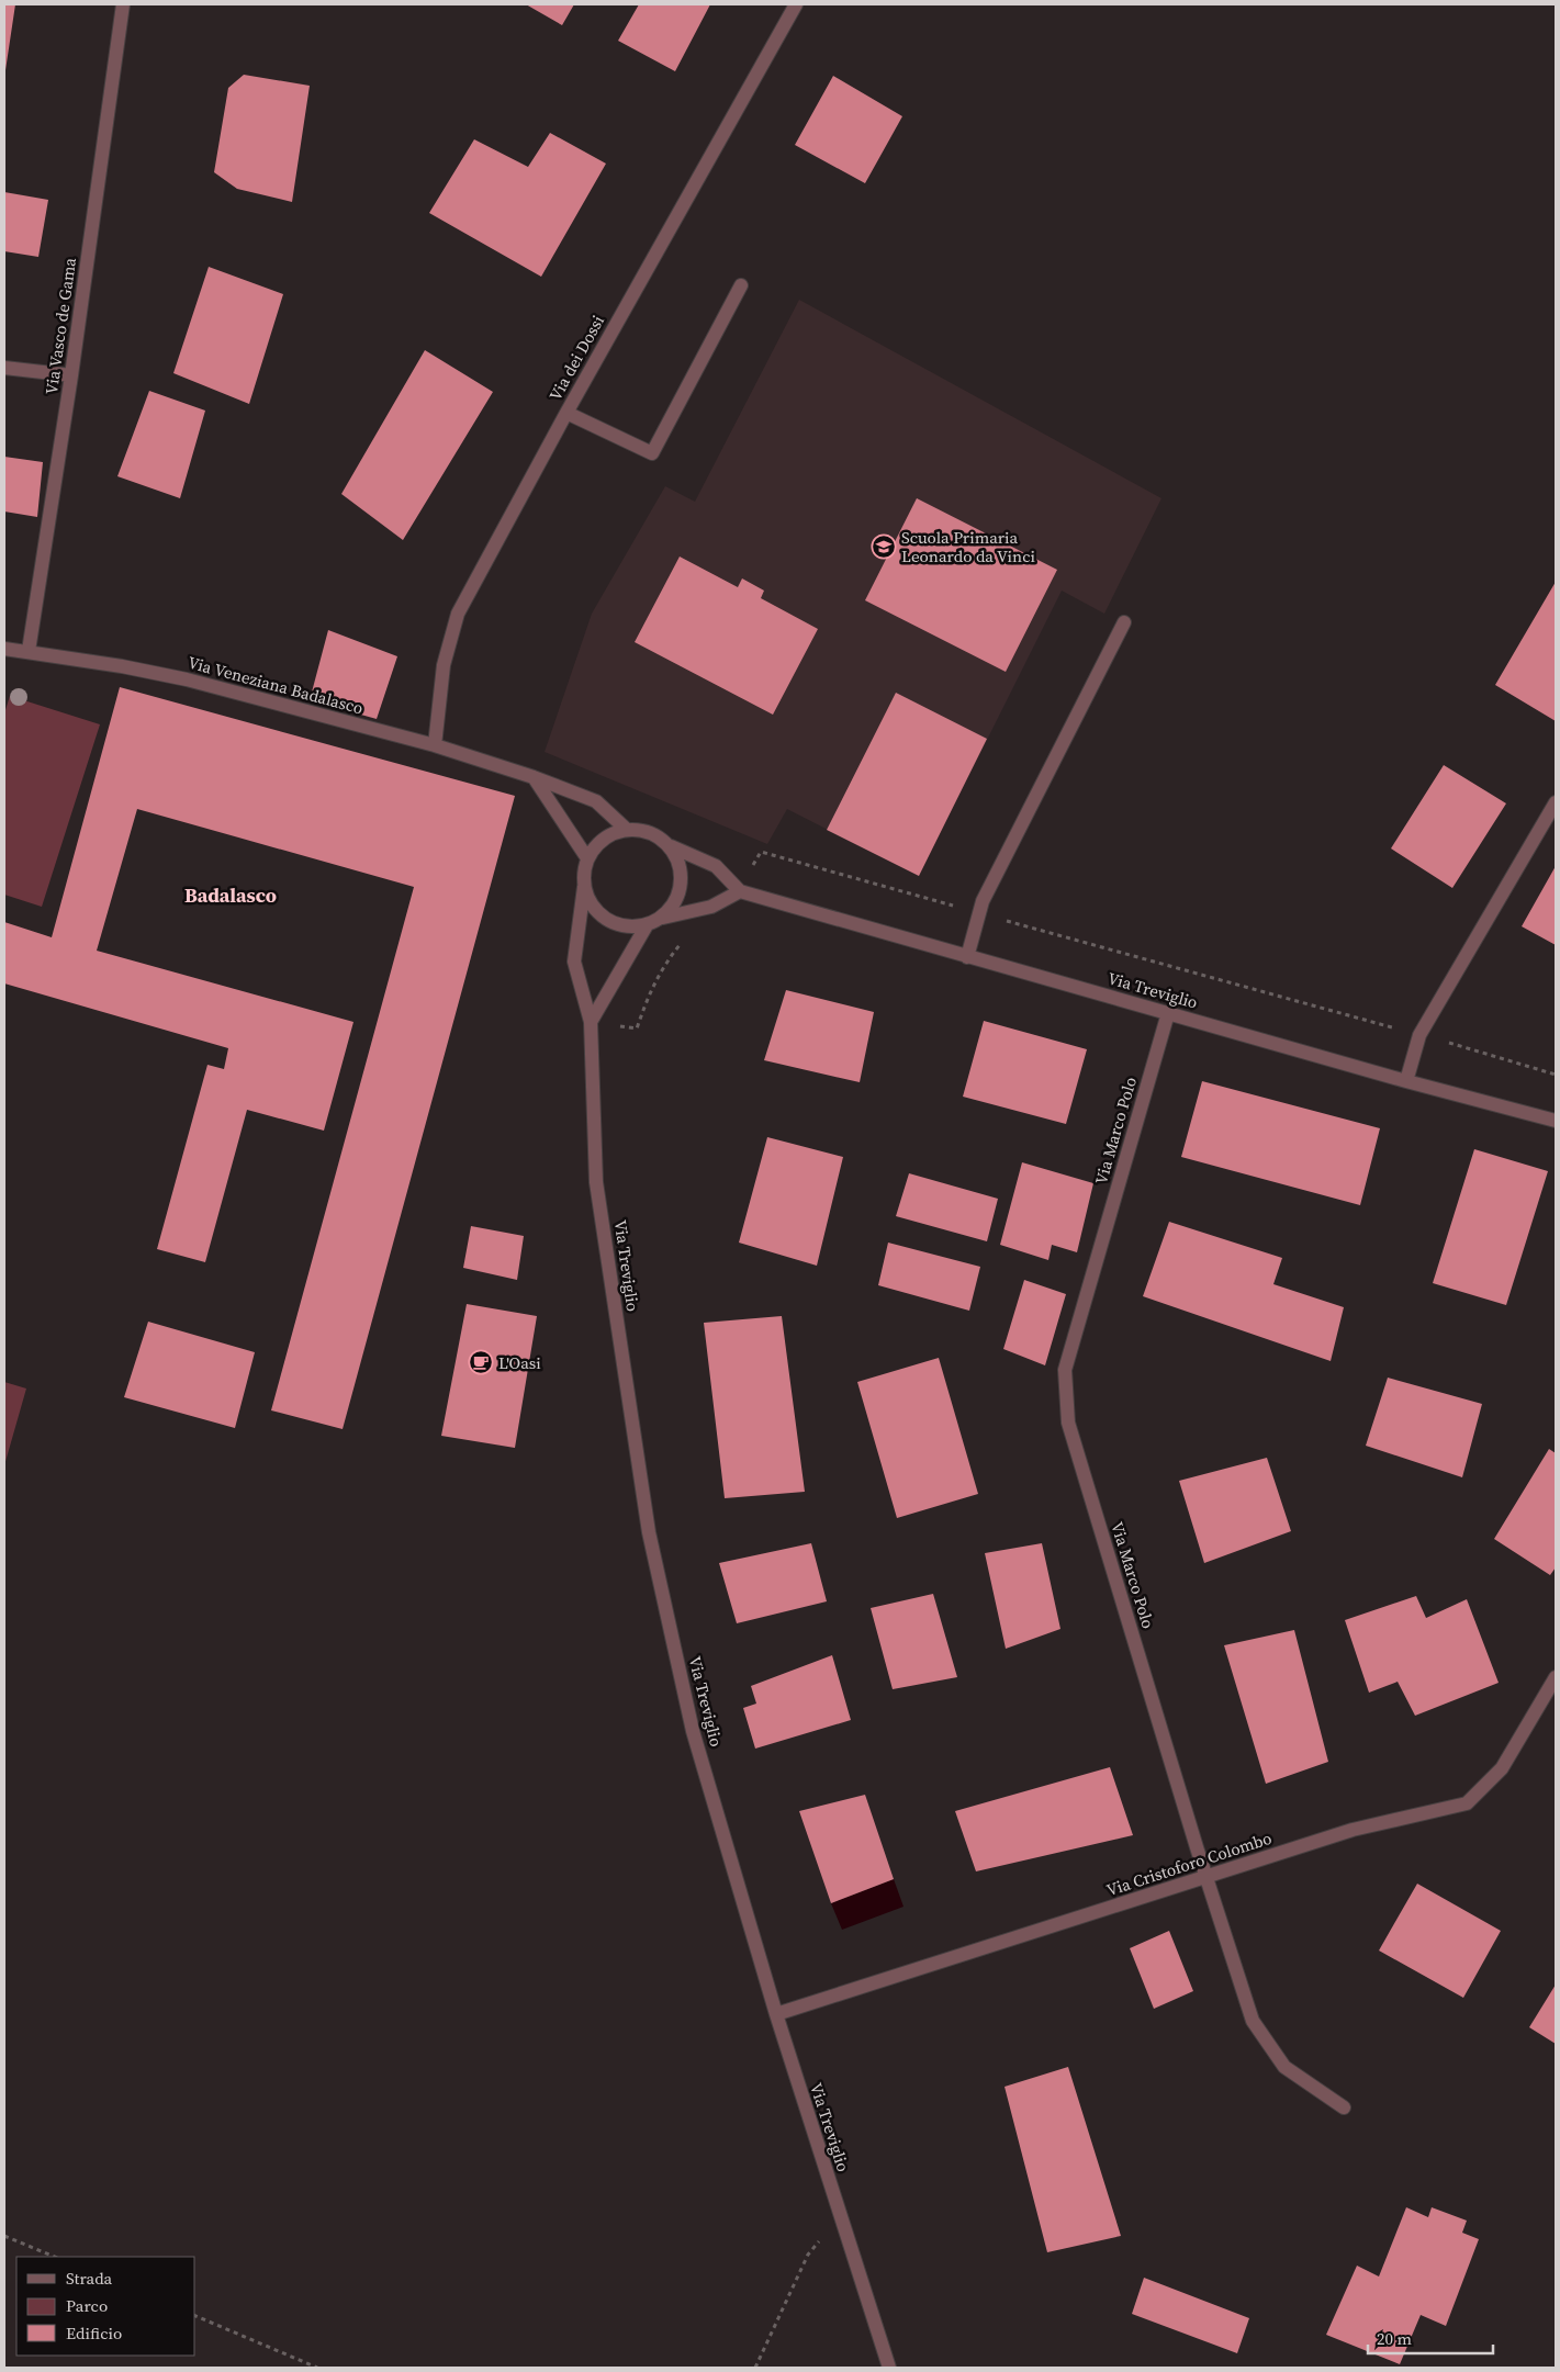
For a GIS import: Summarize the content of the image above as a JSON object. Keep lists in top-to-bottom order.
{
  "streets": {
    "street": [
      "Via Vasco de Gama",
      "Via dei Dossi",
      "Via Veneziana Badalasco",
      "Via Treviglio",
      "Via Marco Polo",
      "Via Cristoforo Colombo"
    ]
  },
  "crossings": [
    ["Via Vasco de Gama", "Via Veneziana Badalasco"],
    ["Via dei Dossi", "Via Veneziana Badalasco"],
    ["Via Veneziana Badalasco", "Via Treviglio"],
    ["Via Treviglio", "Via Marco Polo"],
    ["Via Treviglio", "Via Cristoforo Colombo"],
    ["Via Marco Polo", "Via Cristoforo Colombo"]
  ],
  "districts": ["Badalasco"],
  "places": {
    "school or university": ["Scuola Primaria Leonardo da Vinci"],
    "cafe": ["L'Oasi"]
  },
  "legend": ["Strada", "Parco", "Edificio"],
  "scale_bar": "20 m"
}
